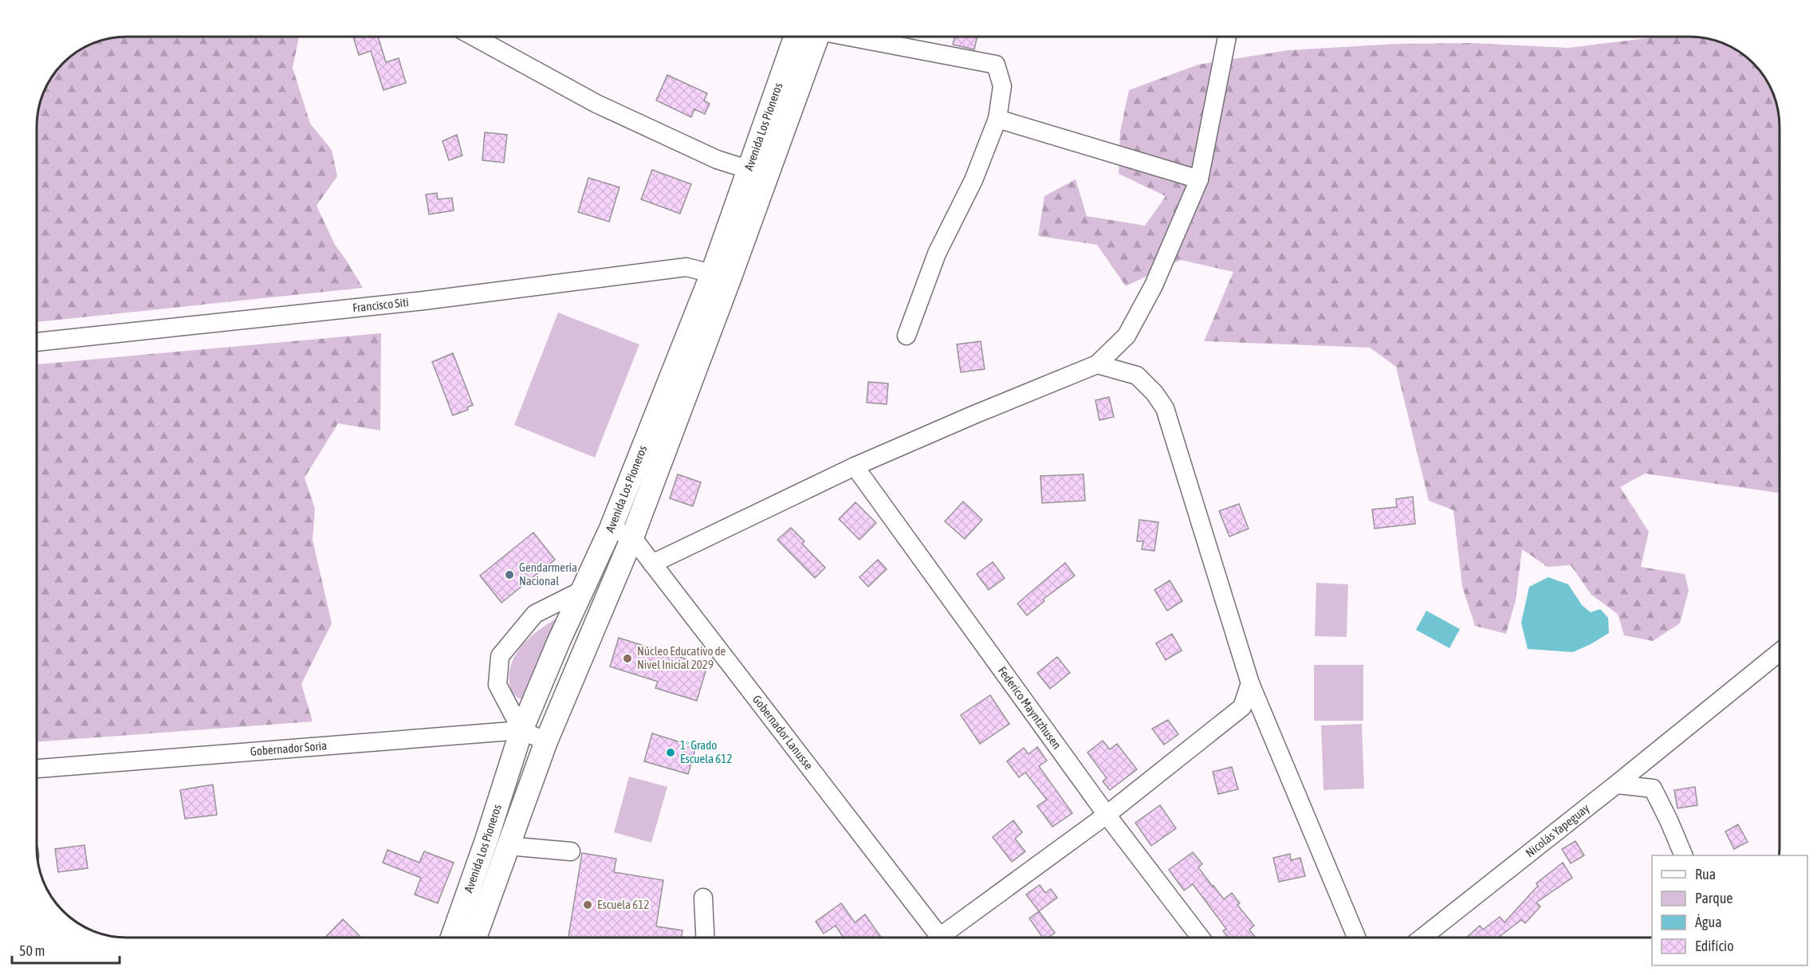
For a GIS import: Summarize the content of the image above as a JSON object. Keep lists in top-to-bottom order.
{
  "streets": {
    "main road": ["Avenida Los Pioneros"],
    "street": [
      "Francisco Siti",
      "Federico Mayntzhusen",
      "Gobernador Lanusse",
      "Gobernador Soria",
      "Nicolás Yapeguay"
    ]
  },
  "crossings": [
    ["Avenida Los Pioneros", "Francisco Siti"],
    ["Avenida Los Pioneros", "Gobernador Lanusse"],
    ["Avenida Los Pioneros", "Gobernador Soria"]
  ],
  "places": [
    "Gendarmería Nacional",
    "Núcleo Educativo de Nivel Inicial 2029",
    "1º Grado Escuela 612",
    "Escuela 612"
  ],
  "legend": [
    "Rua",
    "Parque",
    "Água",
    "Edifício"
  ],
  "scale_bar": "50 m"
}
